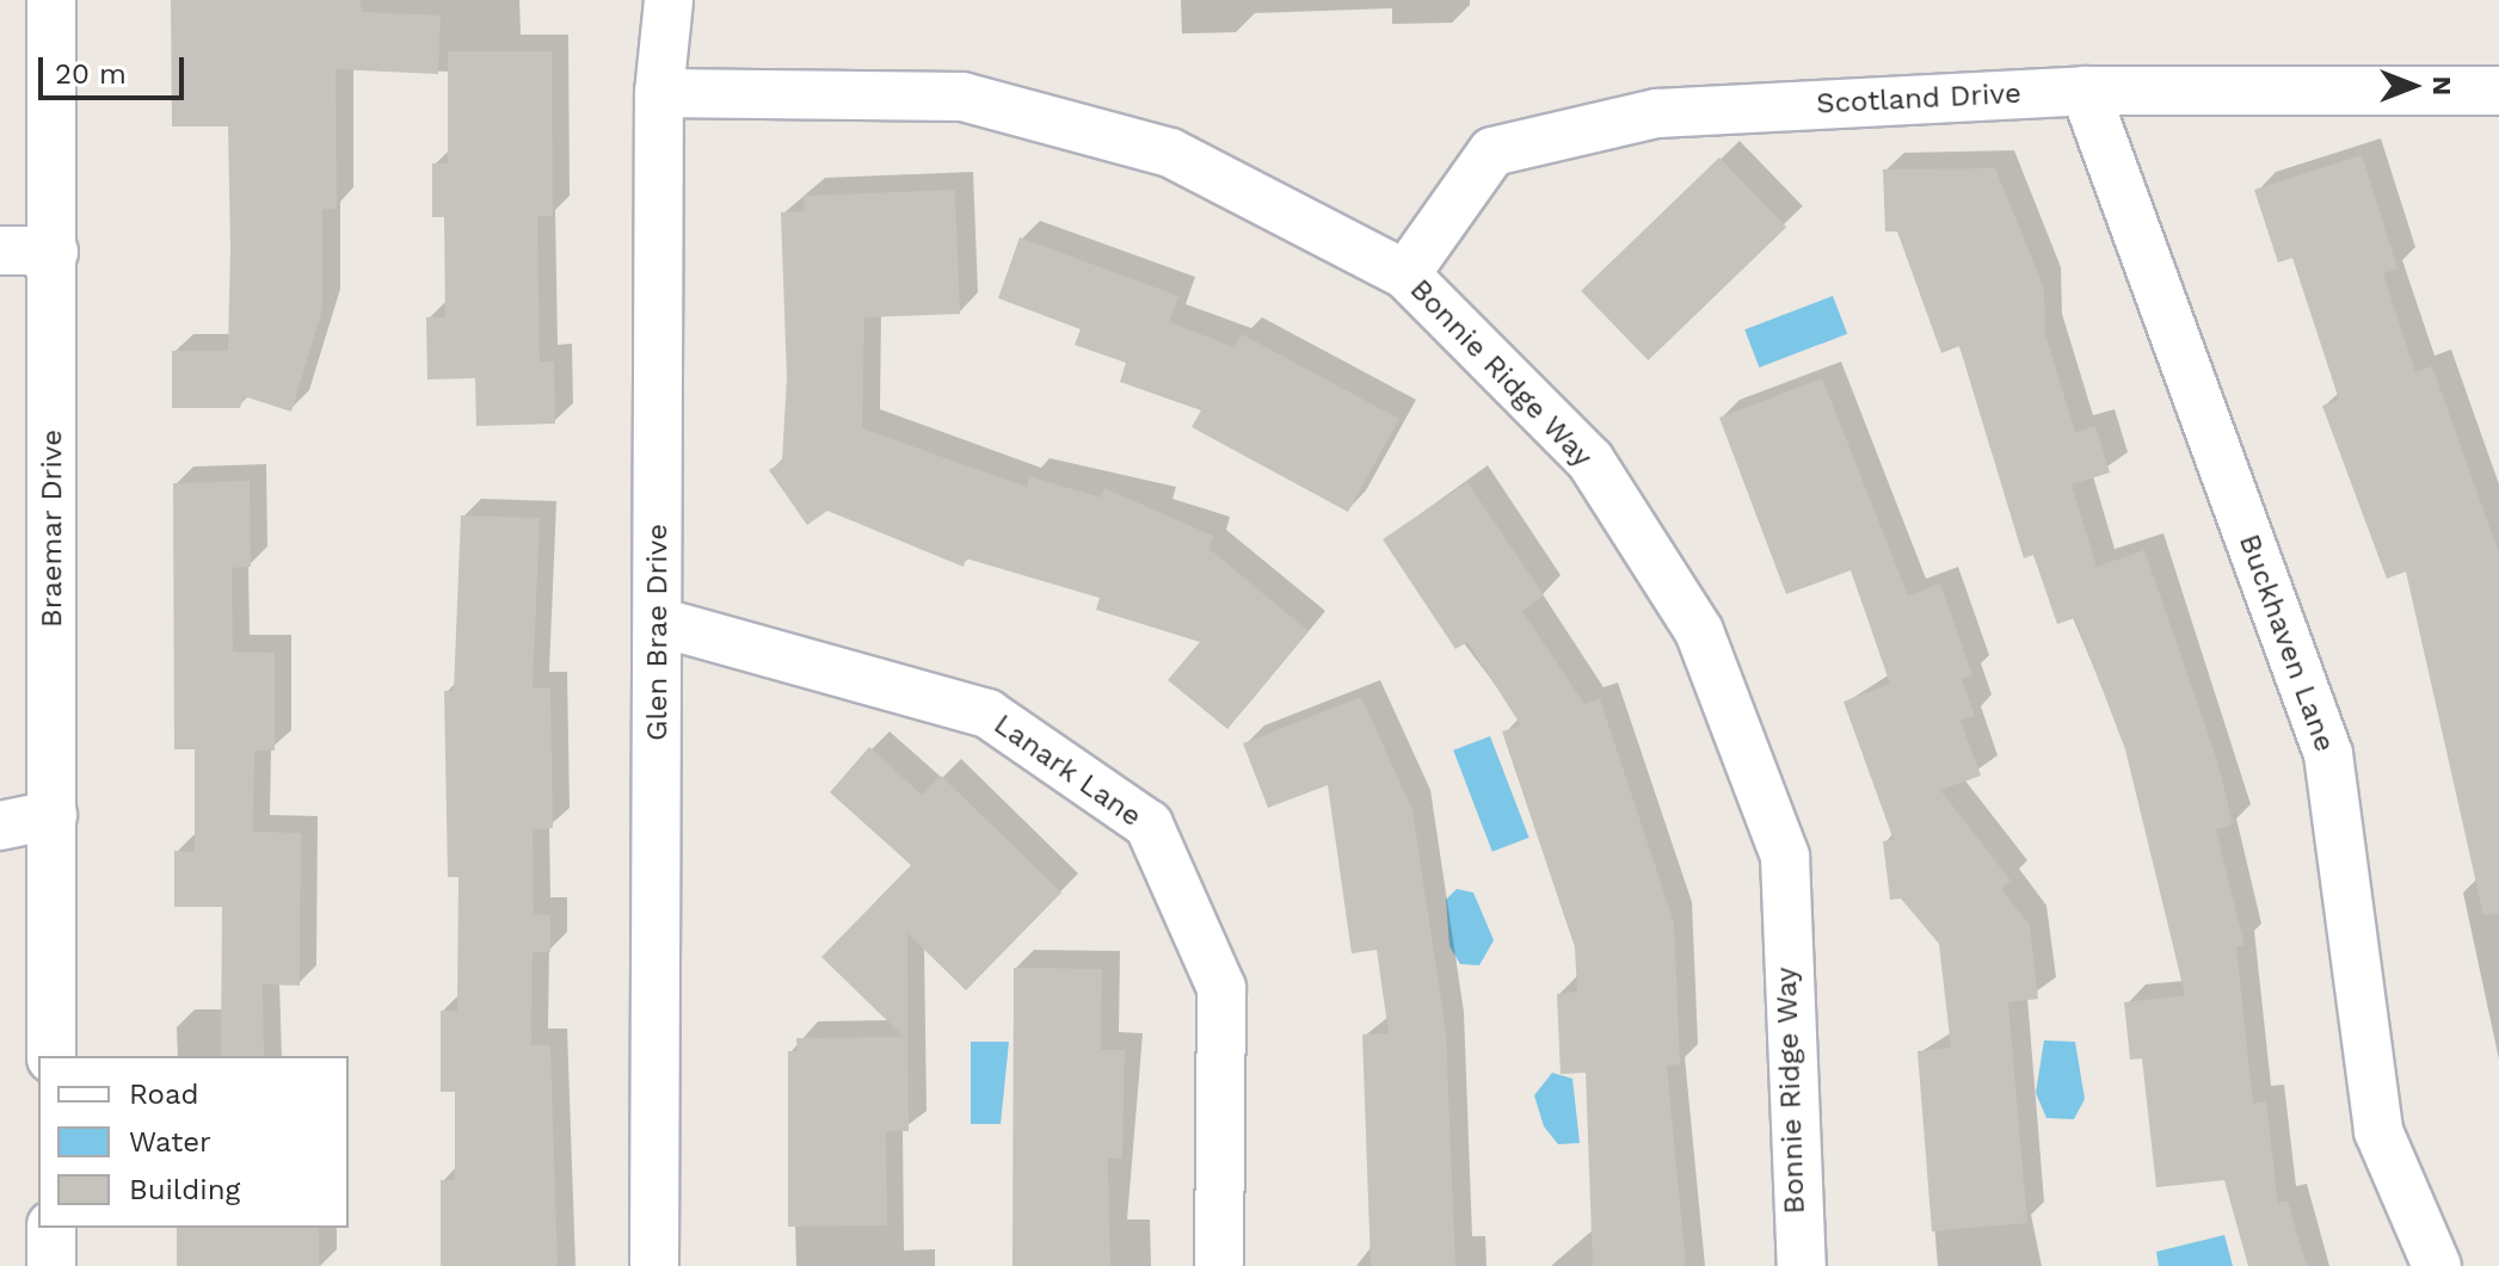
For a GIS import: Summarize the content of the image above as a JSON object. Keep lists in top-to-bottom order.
{
  "streets": {
    "street": [
      "Scotland Drive",
      "Bonnie Ridge Way",
      "Braemar Drive",
      "Glen Brae Drive",
      "Buckhaven Lane",
      "Lanark Lane"
    ]
  },
  "crossings": [
    ["Scotland Drive", "Bonnie Ridge Way"],
    ["Scotland Drive", "Buckhaven Lane"],
    ["Bonnie Ridge Way", "Glen Brae Drive"],
    ["Glen Brae Drive", "Lanark Lane"]
  ],
  "legend": ["Road", "Water", "Building"],
  "scale_bar": "20 m",
  "north": "right"
}
